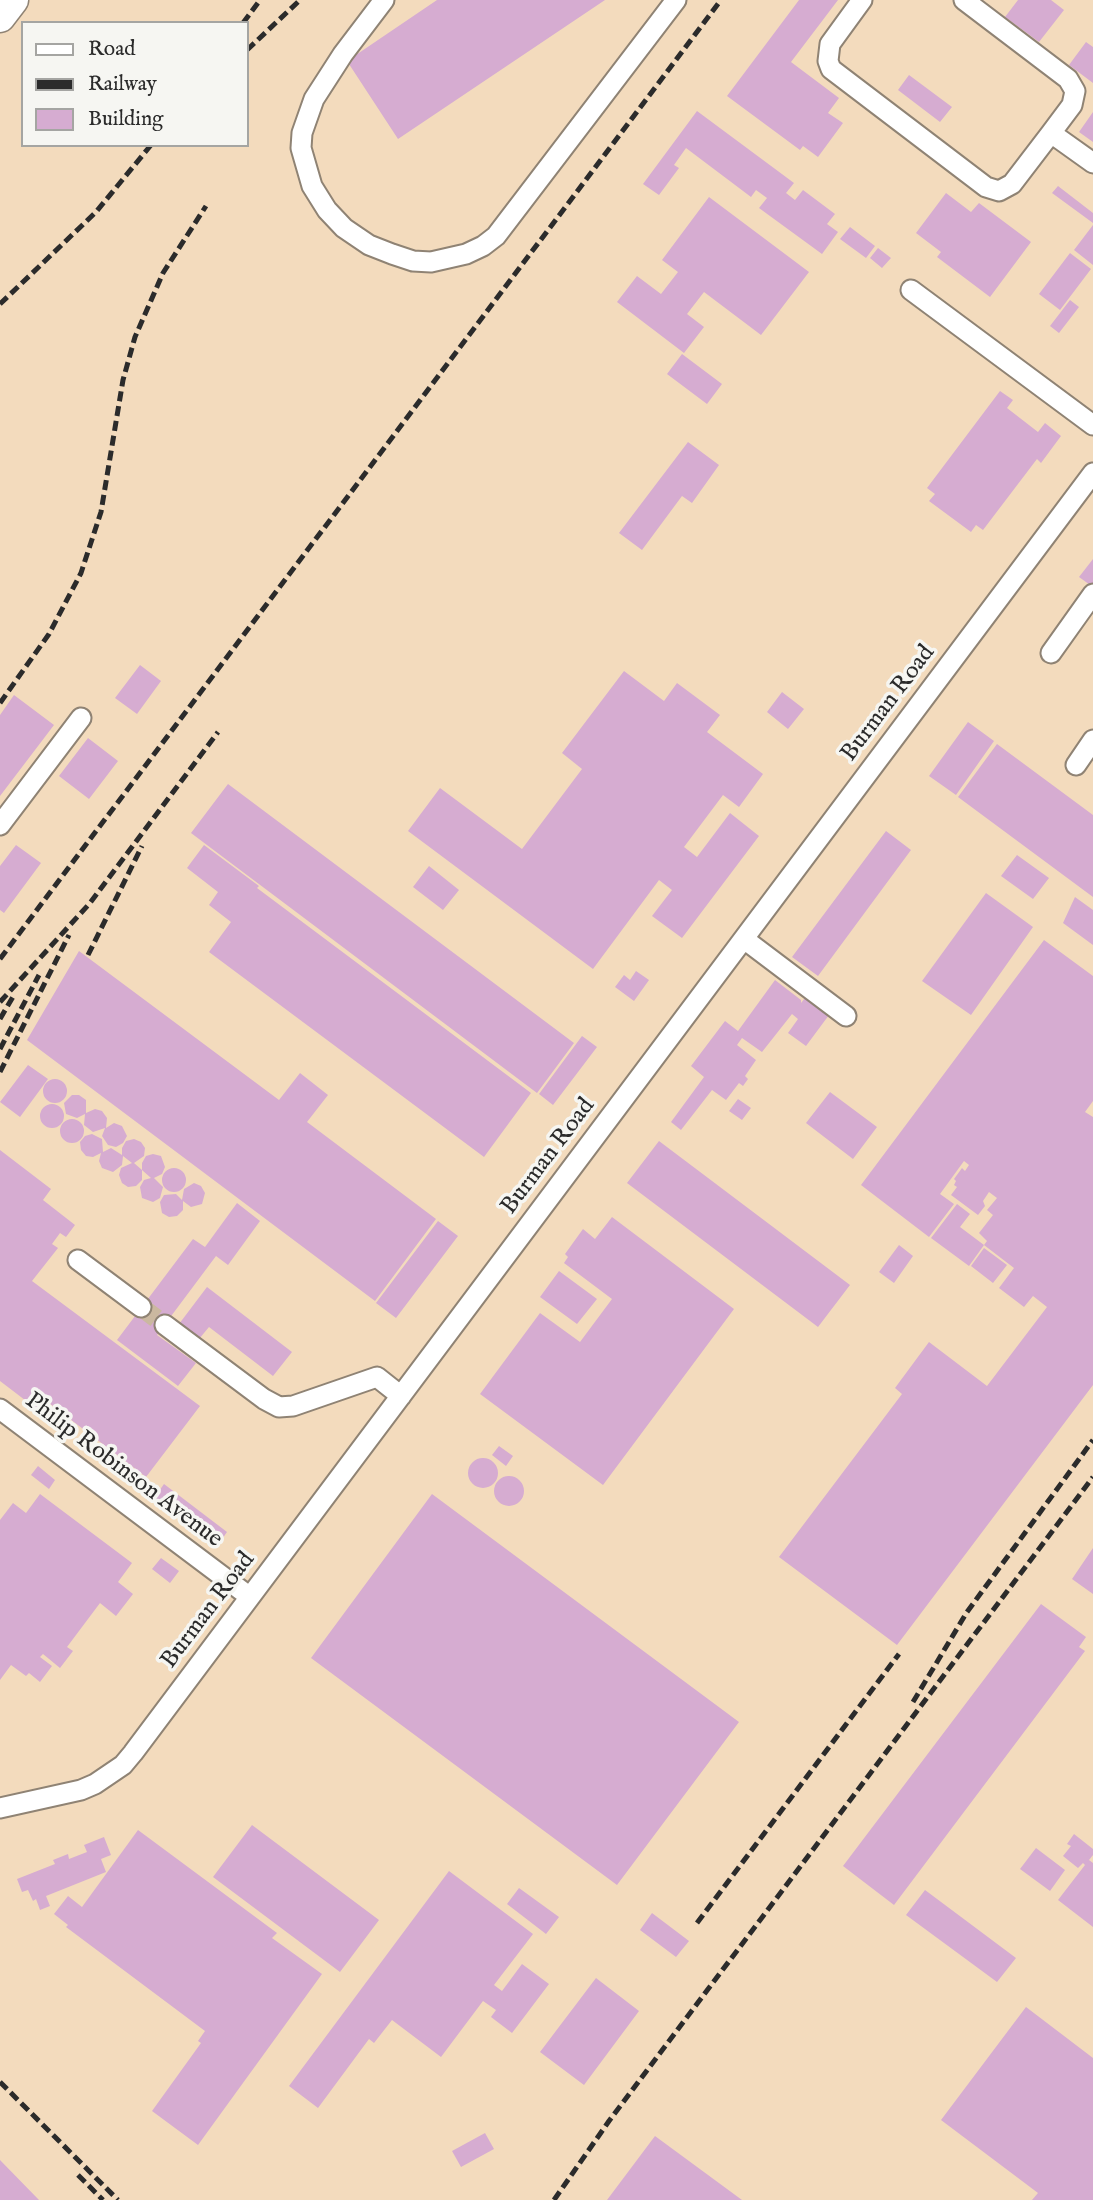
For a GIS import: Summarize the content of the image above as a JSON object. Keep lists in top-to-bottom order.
{
  "streets": {
    "street": ["Burman Road", "Philip Robinson Avenue"]
  },
  "crossings": [
    ["Burman Road", "Philip Robinson Avenue"]
  ],
  "legend": ["Road", "Railway", "Building"]
}
